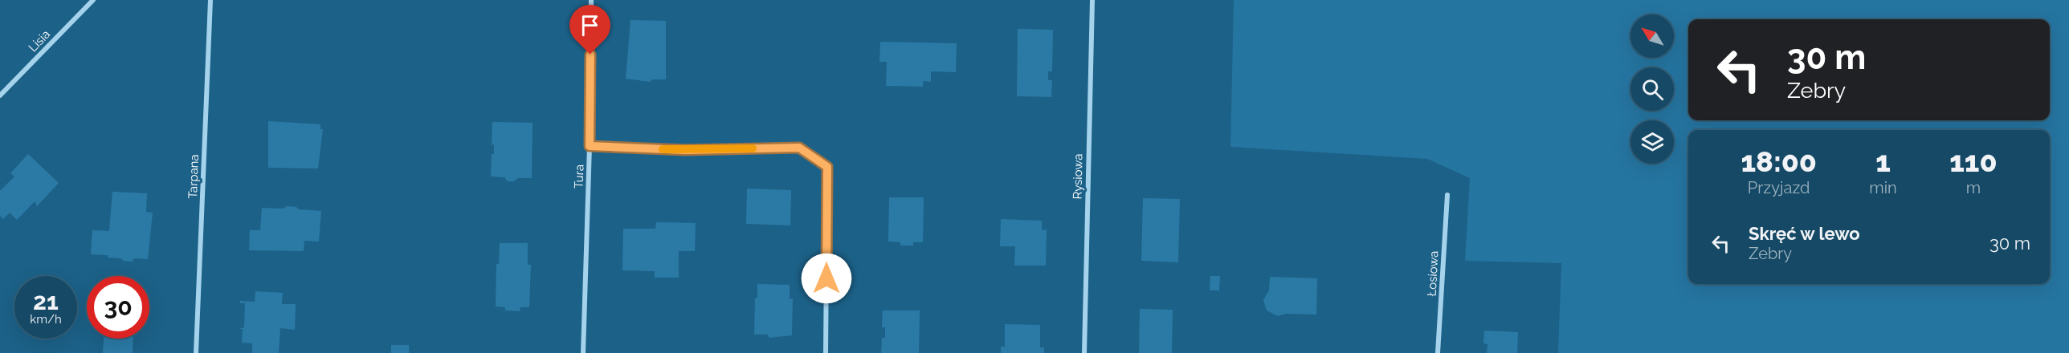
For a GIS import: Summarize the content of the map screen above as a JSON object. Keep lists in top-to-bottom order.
{
  "streets": {
    "street": [
      "Lisia",
      "Tarpana",
      "Tura",
      "Rysiowa",
      "Łosiowa"
    ]
  },
  "north": "top left",
  "page": {
    "turn": ["30 m", "Zebry"],
    "eta": [
      "18:00",
      "Przyjazd",
      "1",
      "min",
      "110",
      "m"
    ],
    "list": [
      {
        "name": "Skręć w lewo",
        "note": "Zebry",
        "value": "30 m"
      }
    ],
    "speed": "21 km/h",
    "limit": "30"
  }
}
